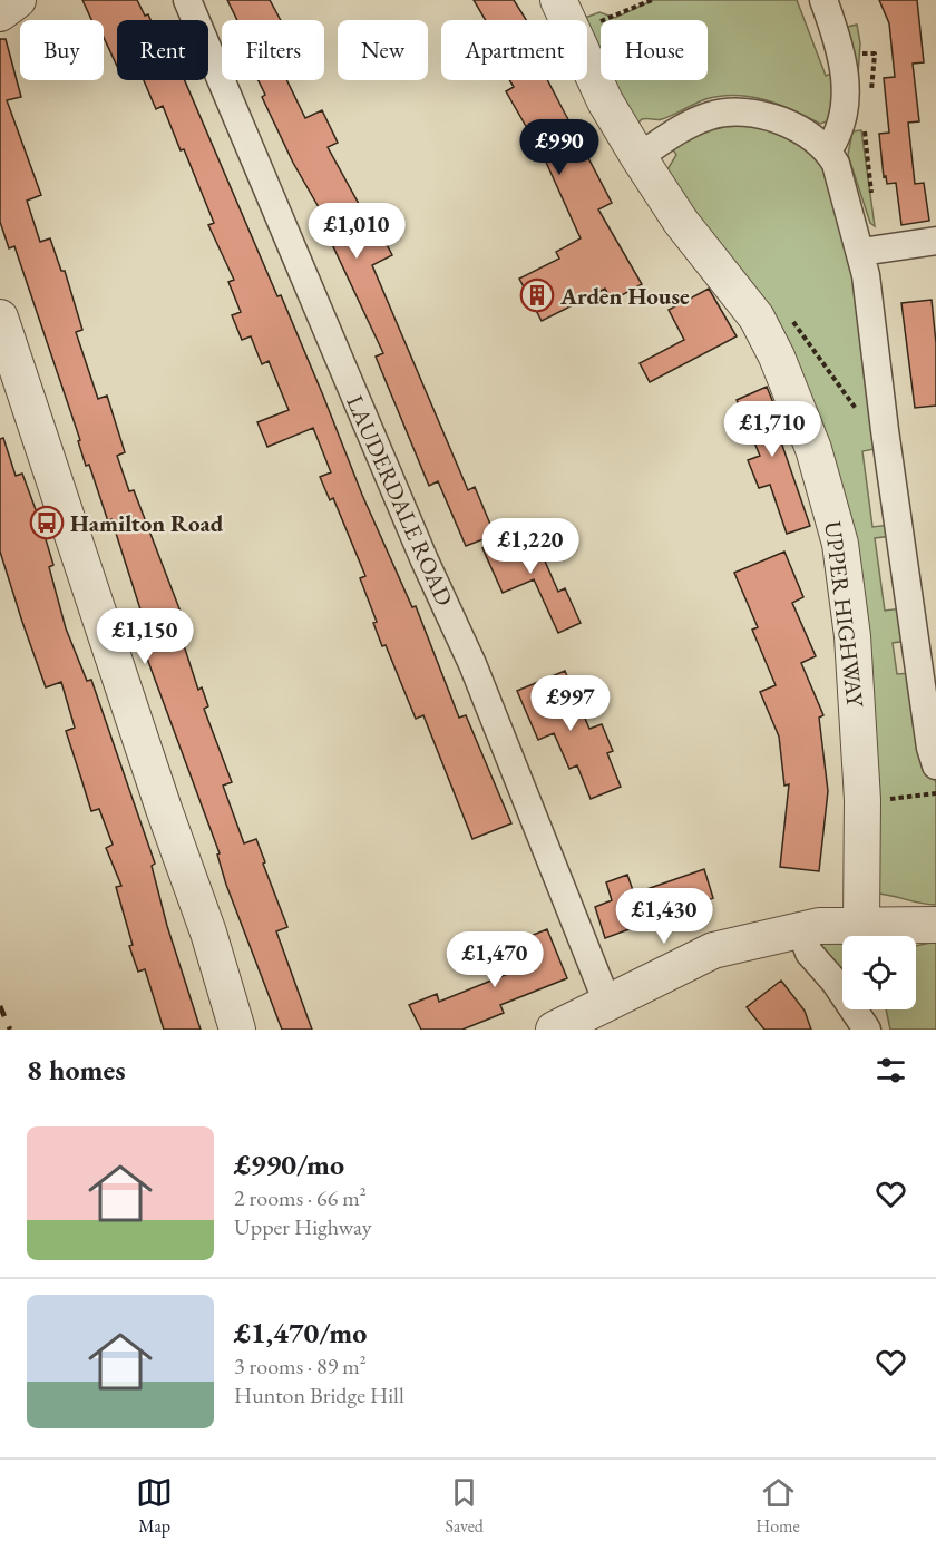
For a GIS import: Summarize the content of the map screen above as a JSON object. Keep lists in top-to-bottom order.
{
  "streets": {
    "street": ["LAUDERDALE ROAD", "UPPER HIGHWAY"]
  },
  "places": {
    "building": ["Arden House"],
    "bus stop": ["Hamilton Road"]
  },
  "page": {
    "chip": [
      "Buy",
      "Rent",
      "Filters",
      "New",
      "Apartment",
      "House"
    ],
    "price": [
      "£990",
      "£1,010",
      "£1,710",
      "£1,220",
      "£1,150",
      "£997",
      "£1,430",
      "£1,470"
    ],
    "heading": "8 homes",
    "list": [
      {
        "name": "£990/mo",
        "note": "2 rooms · 66 m² · Upper Highway"
      },
      {
        "name": "£1,470/mo",
        "note": "3 rooms · 89 m² · Hunton Bridge Hill"
      }
    ],
    "tabs": ["Map", "Saved", "Home"]
  }
}
